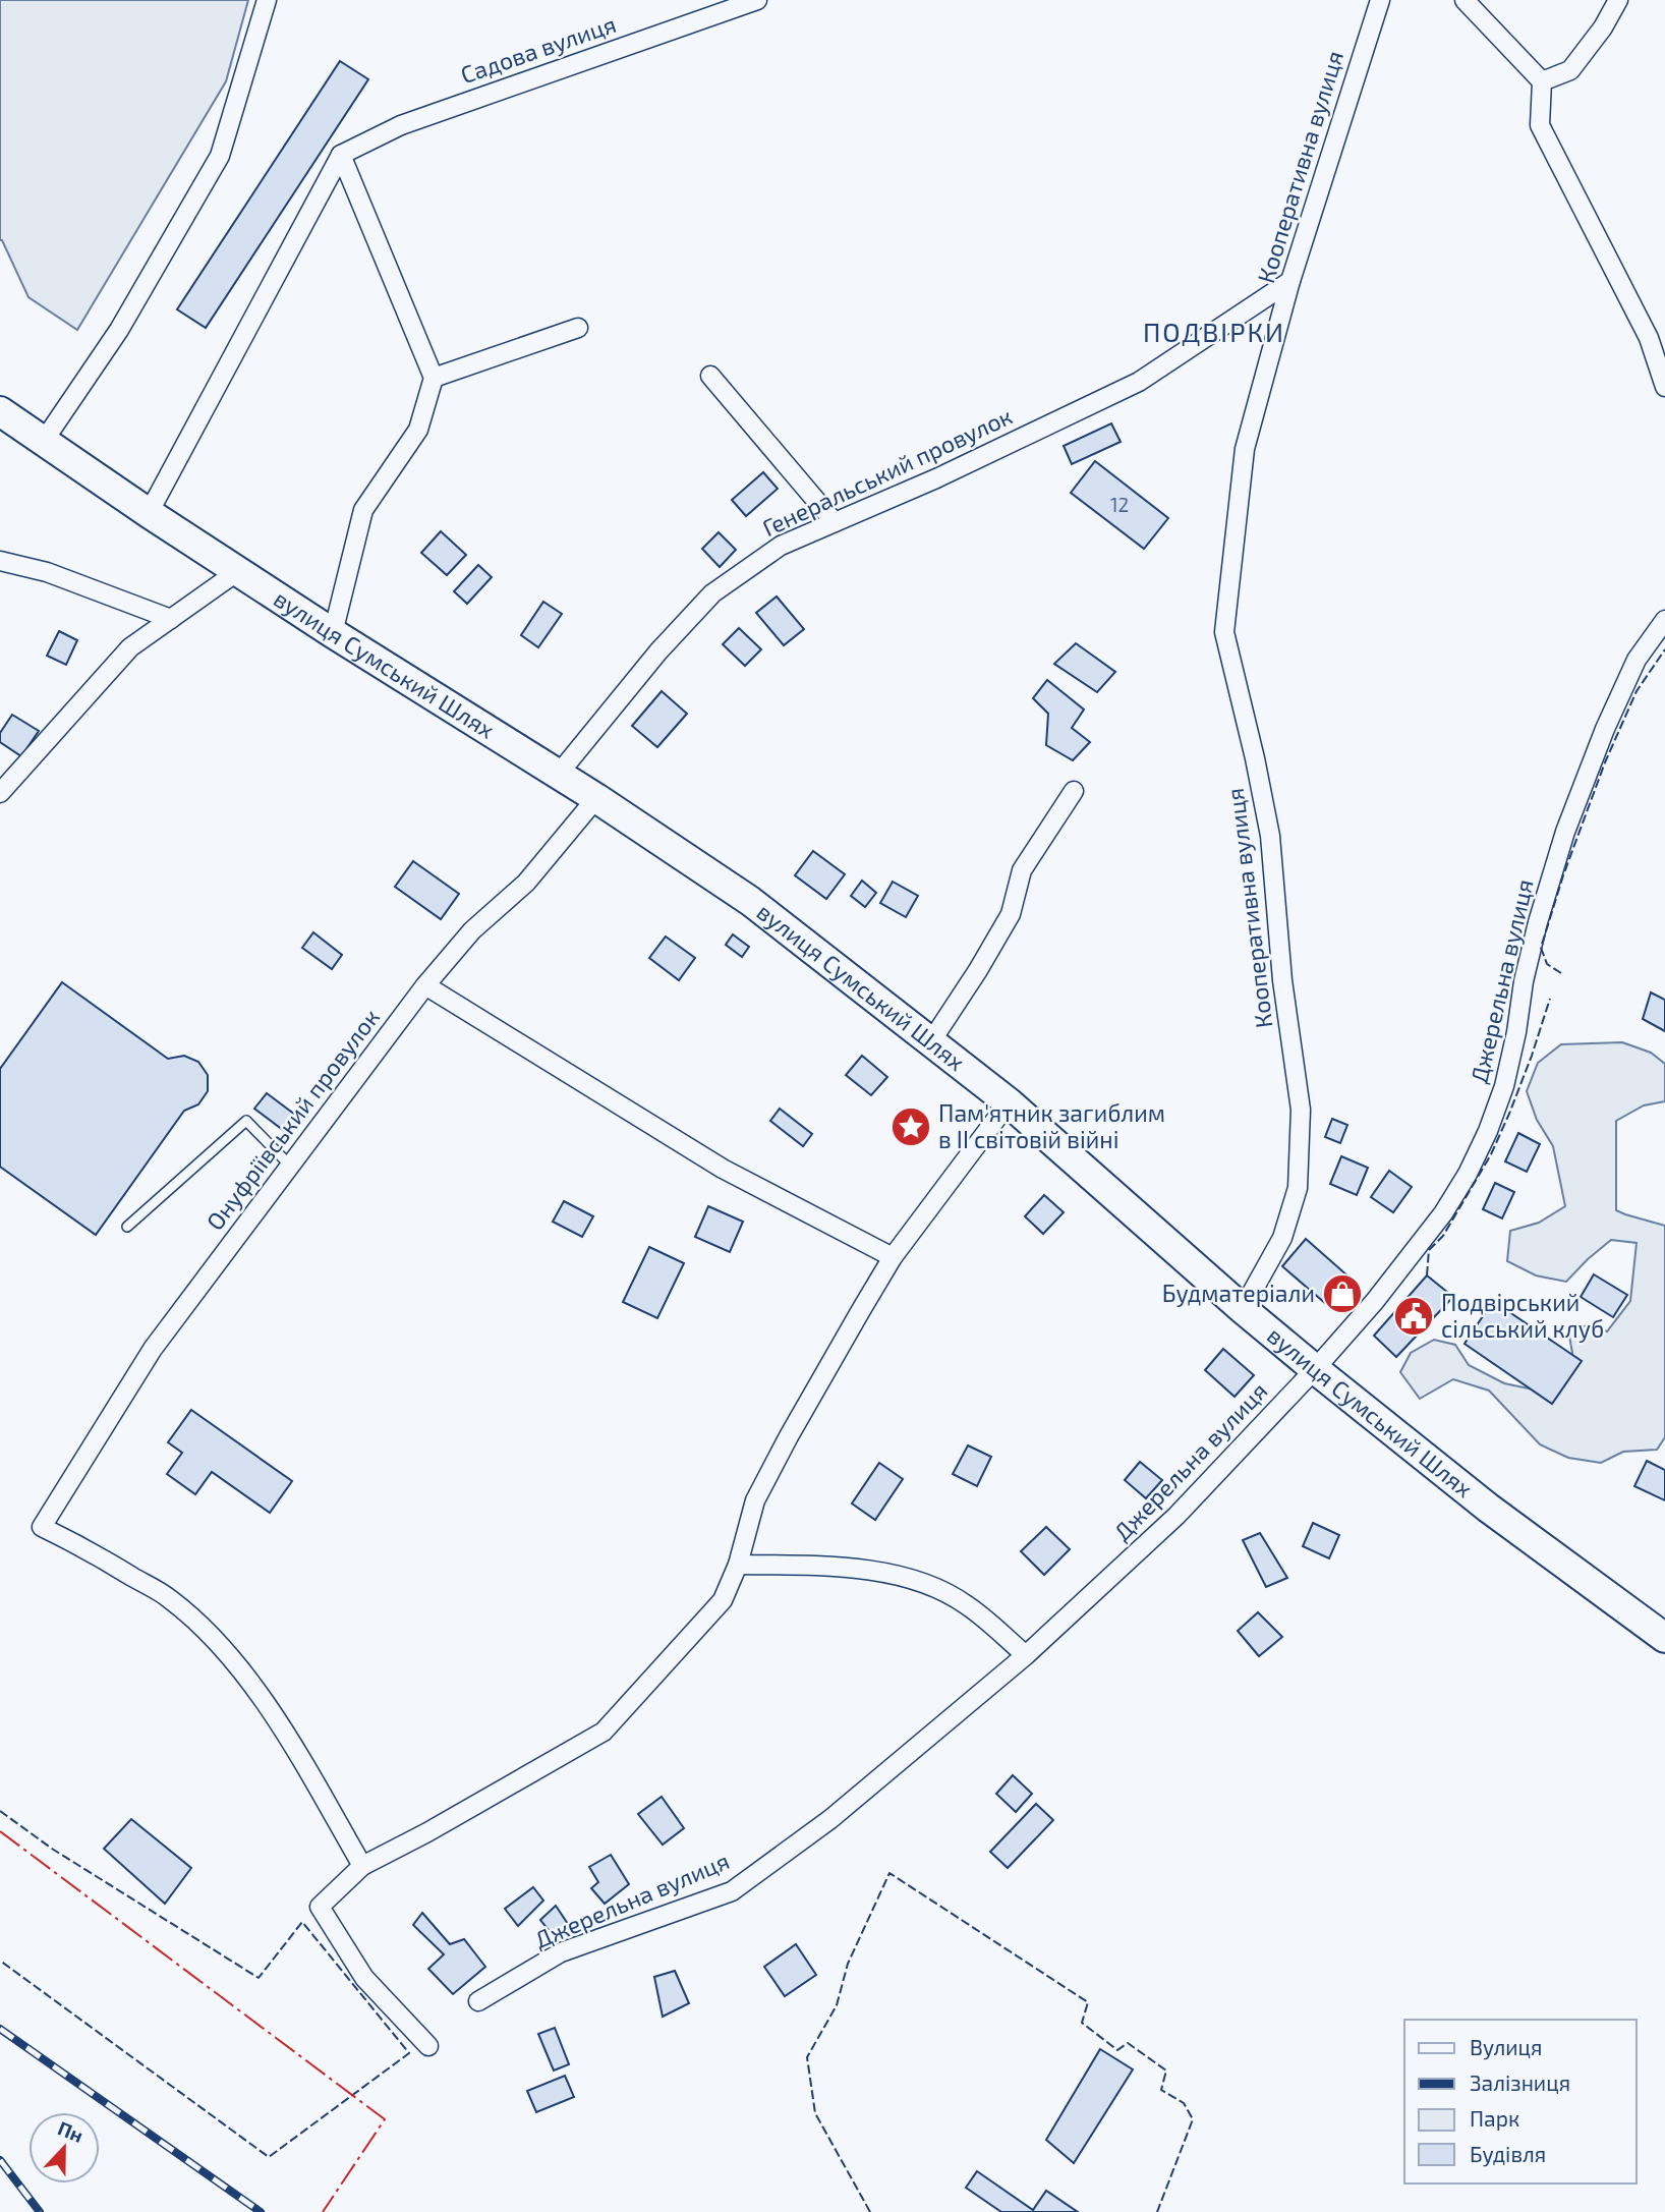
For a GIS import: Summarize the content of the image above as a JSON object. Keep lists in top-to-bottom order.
{
  "streets": {
    "main road": ["вулиця Сумський Шлях"],
    "street": [
      "Садова вулиця",
      "Кооперативна вулиця",
      "Генеральський провулок",
      "Джерельна вулиця",
      "Онуфріївський провулок"
    ]
  },
  "crossings": [
    ["Кооперативна вулиця", "Генеральський провулок"],
    ["Кооперативна вулиця", "вулиця Сумський Шлях"],
    ["Генеральський провулок", "вулиця Сумський Шлях"],
    ["вулиця Сумський Шлях", "Джерельна вулиця"],
    ["вулиця Сумський Шлях", "Онуфріївський провулок"]
  ],
  "districts": ["ПОДВІРКИ"],
  "places": {
    "place": ["Пам'ятник загиблим в II світовій війні"],
    "shop": ["Будматеріали"],
    "public building": ["Подвірський сільський клуб"]
  },
  "house_numbers": ["12"],
  "legend": [
    "Вулиця",
    "Залізниця",
    "Парк",
    "Будівля"
  ],
  "north": "top"
}
